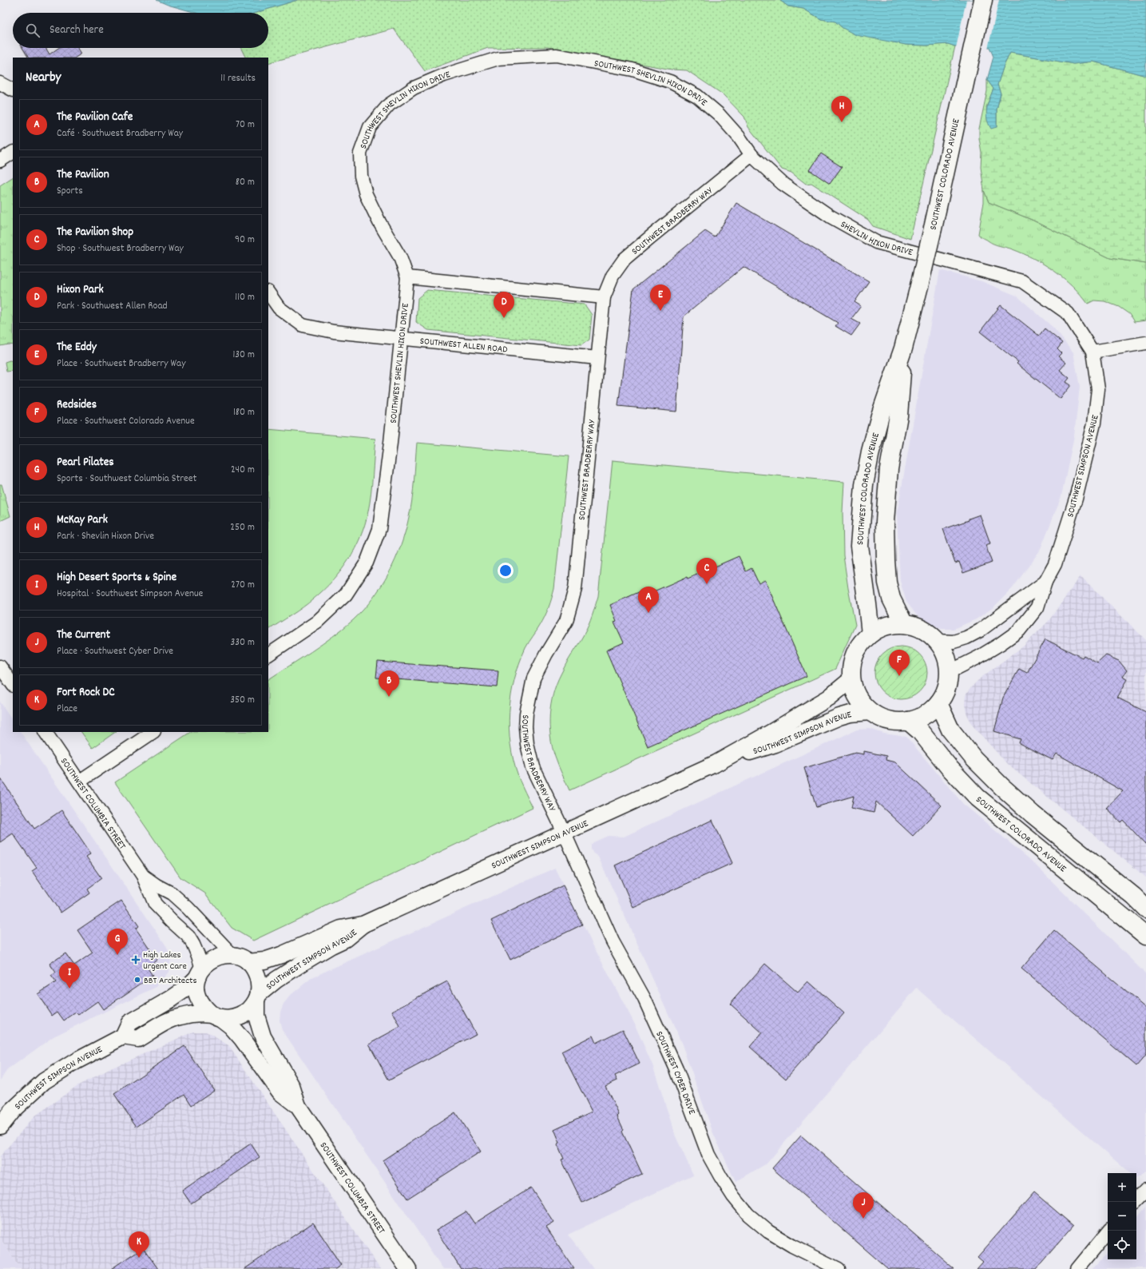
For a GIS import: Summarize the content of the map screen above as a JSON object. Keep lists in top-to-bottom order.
{
  "streets": {
    "main road": ["SOUTHWEST COLORADO AVENUE"],
    "street": [
      "SOUTHWEST SHEVLIN HIXON DRIVE",
      "SOUTHWEST BRADBERRY WAY",
      "SHEVLIN HIXON DRIVE",
      "SOUTHWEST ALLEN ROAD",
      "SOUTHWEST SIMPSON AVENUE",
      "SOUTHWEST COLUMBIA STREET",
      "SOUTHWEST CYBER DRIVE"
    ]
  },
  "crossings": [
    ["SOUTHWEST SHEVLIN HIXON DRIVE", "SOUTHWEST BRADBERRY WAY"],
    ["SOUTHWEST SHEVLIN HIXON DRIVE", "SHEVLIN HIXON DRIVE"],
    ["SOUTHWEST SHEVLIN HIXON DRIVE", "SOUTHWEST ALLEN ROAD"],
    ["SOUTHWEST COLORADO AVENUE", "SOUTHWEST SIMPSON AVENUE"],
    ["SOUTHWEST BRADBERRY WAY", "SHEVLIN HIXON DRIVE"],
    ["SOUTHWEST BRADBERRY WAY", "SOUTHWEST ALLEN ROAD"],
    ["SOUTHWEST BRADBERRY WAY", "SOUTHWEST SIMPSON AVENUE"],
    ["SOUTHWEST BRADBERRY WAY", "SOUTHWEST CYBER DRIVE"],
    ["SHEVLIN HIXON DRIVE", "SOUTHWEST SIMPSON AVENUE"],
    ["SOUTHWEST SIMPSON AVENUE", "SOUTHWEST COLUMBIA STREET"],
    ["SOUTHWEST SIMPSON AVENUE", "SOUTHWEST CYBER DRIVE"]
  ],
  "places": {
    "health": ["High Lakes Urgent Care"],
    "other": ["BBT Architects"]
  },
  "page": {
    "search": "Search here",
    "heading": ["Nearby", "11 results"],
    "pins": [
      "H",
      "E",
      "D",
      "C",
      "A",
      "F",
      "B",
      "G",
      "I",
      "J",
      "K"
    ],
    "list": [
      {
        "mark": "A",
        "name": "The Pavilion Cafe",
        "note": "Café · Southwest Bradberry Way",
        "value": "70 m"
      },
      {
        "mark": "B",
        "name": "The Pavilion",
        "note": "Sports",
        "value": "80 m"
      },
      {
        "mark": "C",
        "name": "The Pavilion Shop",
        "note": "Shop · Southwest Bradberry Way",
        "value": "90 m"
      },
      {
        "mark": "D",
        "name": "Hixon Park",
        "note": "Park · Southwest Allen Road",
        "value": "110 m"
      },
      {
        "mark": "E",
        "name": "The Eddy",
        "note": "Place · Southwest Bradberry Way",
        "value": "130 m"
      },
      {
        "mark": "F",
        "name": "Redsides",
        "note": "Place · Southwest Colorado Avenue",
        "value": "180 m"
      },
      {
        "mark": "G",
        "name": "Pearl Pilates",
        "note": "Sports · Southwest Columbia Street",
        "value": "240 m"
      },
      {
        "mark": "H",
        "name": "McKay Park",
        "note": "Park · Shevlin Hixon Drive",
        "value": "250 m"
      },
      {
        "mark": "I",
        "name": "High Desert Sports & Spine",
        "note": "Hospital · Southwest Simpson Avenue",
        "value": "270 m"
      },
      {
        "mark": "J",
        "name": "The Current",
        "note": "Place · Southwest Cyber Drive",
        "value": "330 m"
      },
      {
        "mark": "K",
        "name": "Fort Rock DC",
        "note": "Place",
        "value": "350 m"
      }
    ],
    "map_buttons": ["+", "−"]
  }
}
